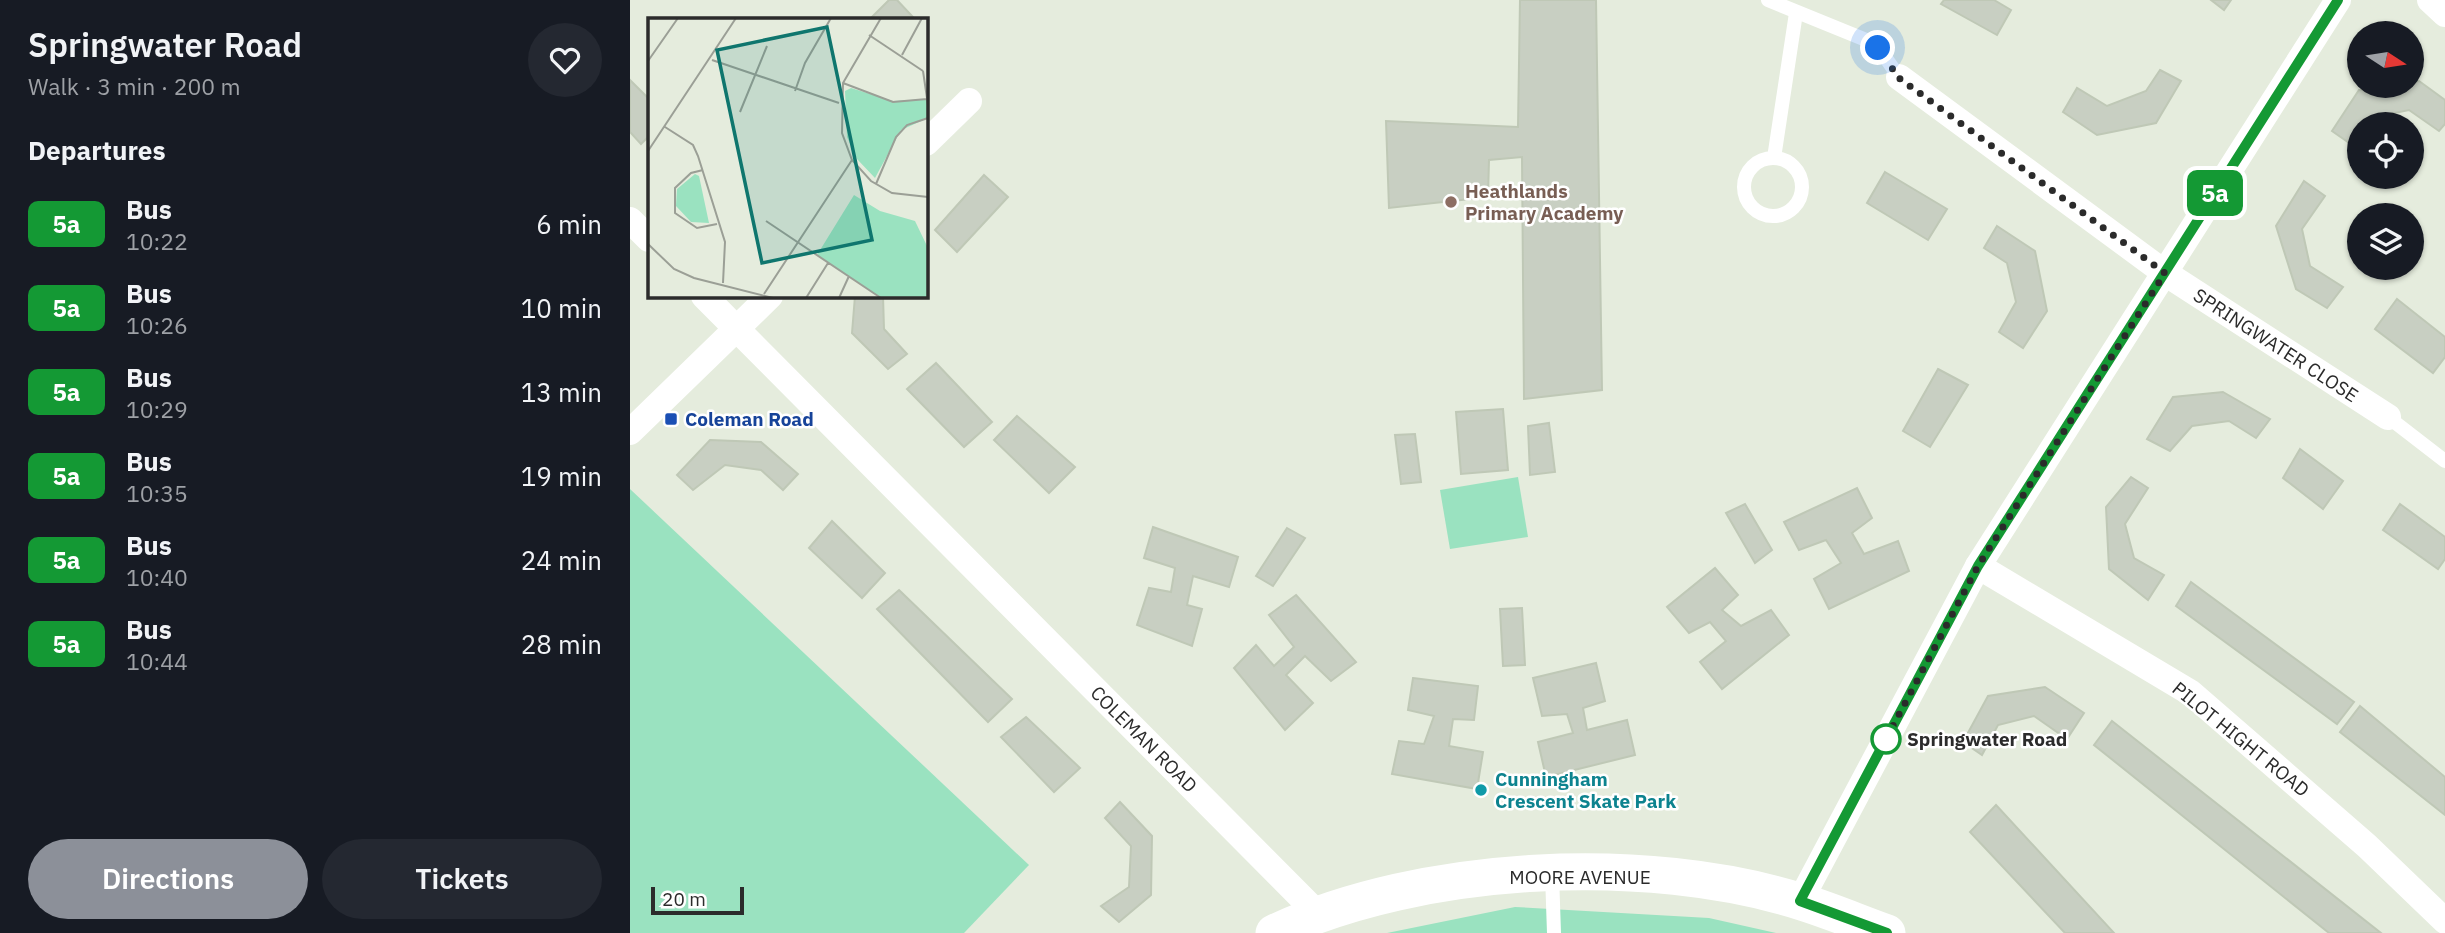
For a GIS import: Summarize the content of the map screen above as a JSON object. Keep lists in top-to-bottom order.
{
  "streets": {
    "street": [
      "SPRINGWATER CLOSE",
      "COLEMAN ROAD",
      "PILOT HIGHT ROAD",
      "MOORE AVENUE"
    ]
  },
  "crossings": [
    ["COLEMAN ROAD", "MOORE AVENUE"]
  ],
  "places": {
    "other": ["Heathlands Primary Academy", "Springwater Road", "Cunningham Crescent Skate Park"],
    "transit": ["Coleman Road"]
  },
  "lines": ["bus line 5a"],
  "scale_bar": "20 m",
  "north": "right",
  "page": {
    "heading": [
      ["Springwater Road", "Walk · 3 min · 200 m"],
      "Departures"
    ],
    "on_map": "5a",
    "list": [
      {
        "mark": "5a",
        "name": "Bus",
        "note": "10:22",
        "value": "6 min"
      },
      {
        "mark": "5a",
        "name": "Bus",
        "note": "10:26",
        "value": "10 min"
      },
      {
        "mark": "5a",
        "name": "Bus",
        "note": "10:29",
        "value": "13 min"
      },
      {
        "mark": "5a",
        "name": "Bus",
        "note": "10:35",
        "value": "19 min"
      },
      {
        "mark": "5a",
        "name": "Bus",
        "note": "10:40",
        "value": "24 min"
      },
      {
        "mark": "5a",
        "name": "Bus",
        "note": "10:44",
        "value": "28 min"
      }
    ],
    "buttons": ["Directions", "Tickets"],
    "scale": "20 m"
  }
}
